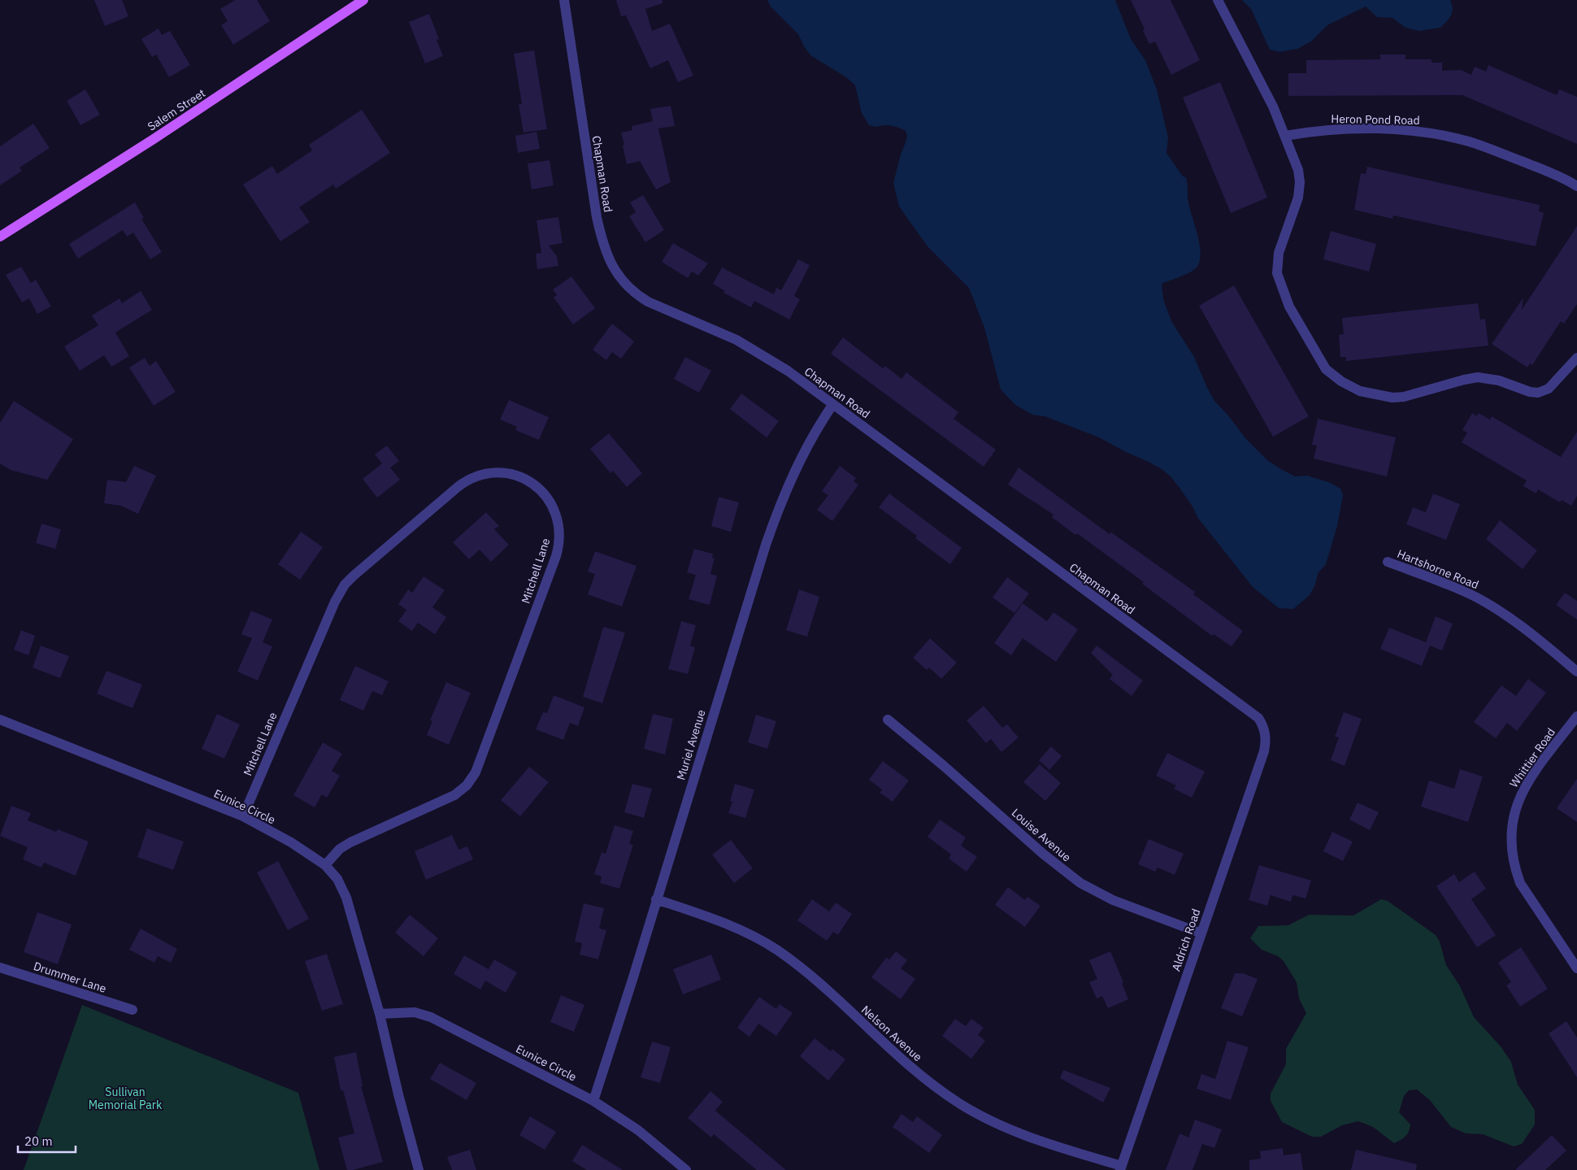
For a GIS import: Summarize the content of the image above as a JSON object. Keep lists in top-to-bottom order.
{
  "streets": {
    "main road": ["Salem Street"],
    "street": [
      "Heron Pond Road",
      "Chapman Road",
      "Hartshorne Road",
      "Mitchell Lane",
      "Muriel Avenue",
      "Whittier Road",
      "Eunice Circle",
      "Louise Avenue",
      "Aldrich Road",
      "Drummer Lane",
      "Nelson Avenue"
    ]
  },
  "crossings": [
    ["Chapman Road", "Muriel Avenue"],
    ["Chapman Road", "Aldrich Road"],
    ["Mitchell Lane", "Eunice Circle"],
    ["Muriel Avenue", "Eunice Circle"],
    ["Muriel Avenue", "Nelson Avenue"],
    ["Louise Avenue", "Aldrich Road"],
    ["Aldrich Road", "Nelson Avenue"]
  ],
  "parks": ["Sullivan Memorial Park"],
  "scale_bar": "20 m"
}
